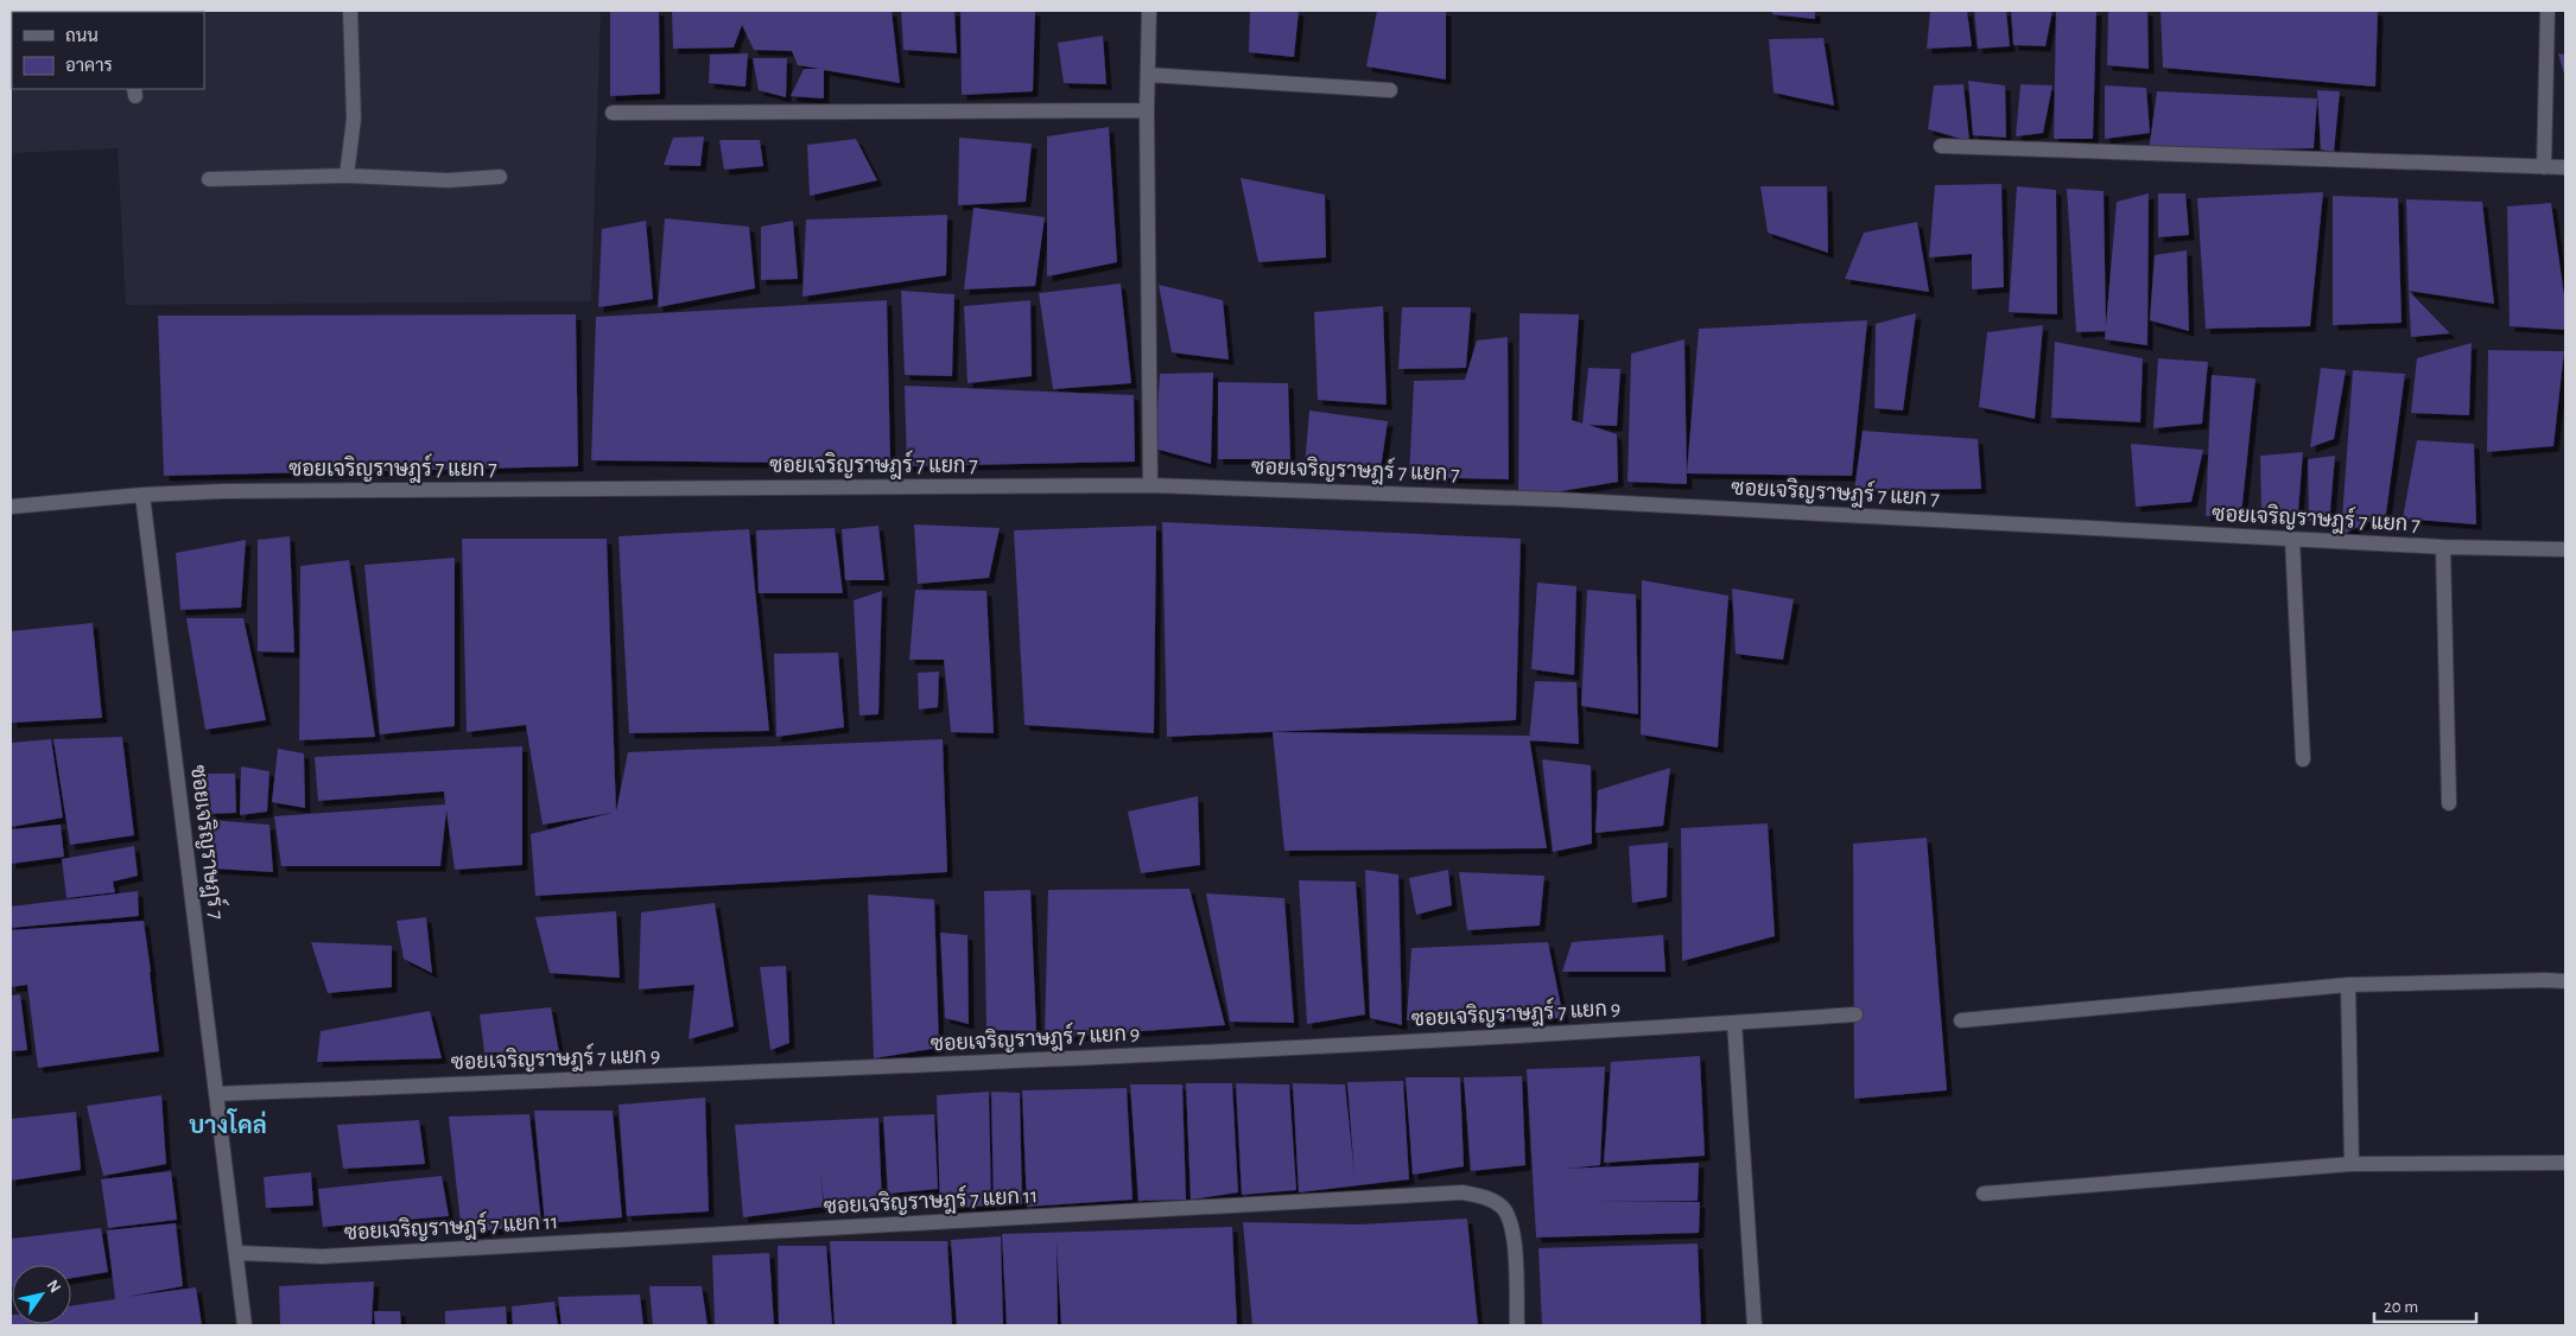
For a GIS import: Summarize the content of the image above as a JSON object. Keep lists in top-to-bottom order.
{
  "streets": {
    "street": [
      "ซอยเจริญราษฎร์ 7 แยก 7",
      "ซอยเจริญราษฎร์ 7",
      "ซอยเจริญราษฎร์ 7 แยก 9",
      "ซอยเจริญราษฎร์ 7 แยก 11"
    ]
  },
  "crossings": [
    ["ซอยเจริญราษฎร์ 7 แยก 7", "ซอยเจริญราษฎร์ 7"],
    ["ซอยเจริญราษฎร์ 7", "ซอยเจริญราษฎร์ 7 แยก 9"],
    ["ซอยเจริญราษฎร์ 7", "ซอยเจริญราษฎร์ 7 แยก 11"]
  ],
  "districts": ["บางโคล่"],
  "legend": ["ถนน", "อาคาร"],
  "scale_bar": "20 m",
  "north": "top right"
}
